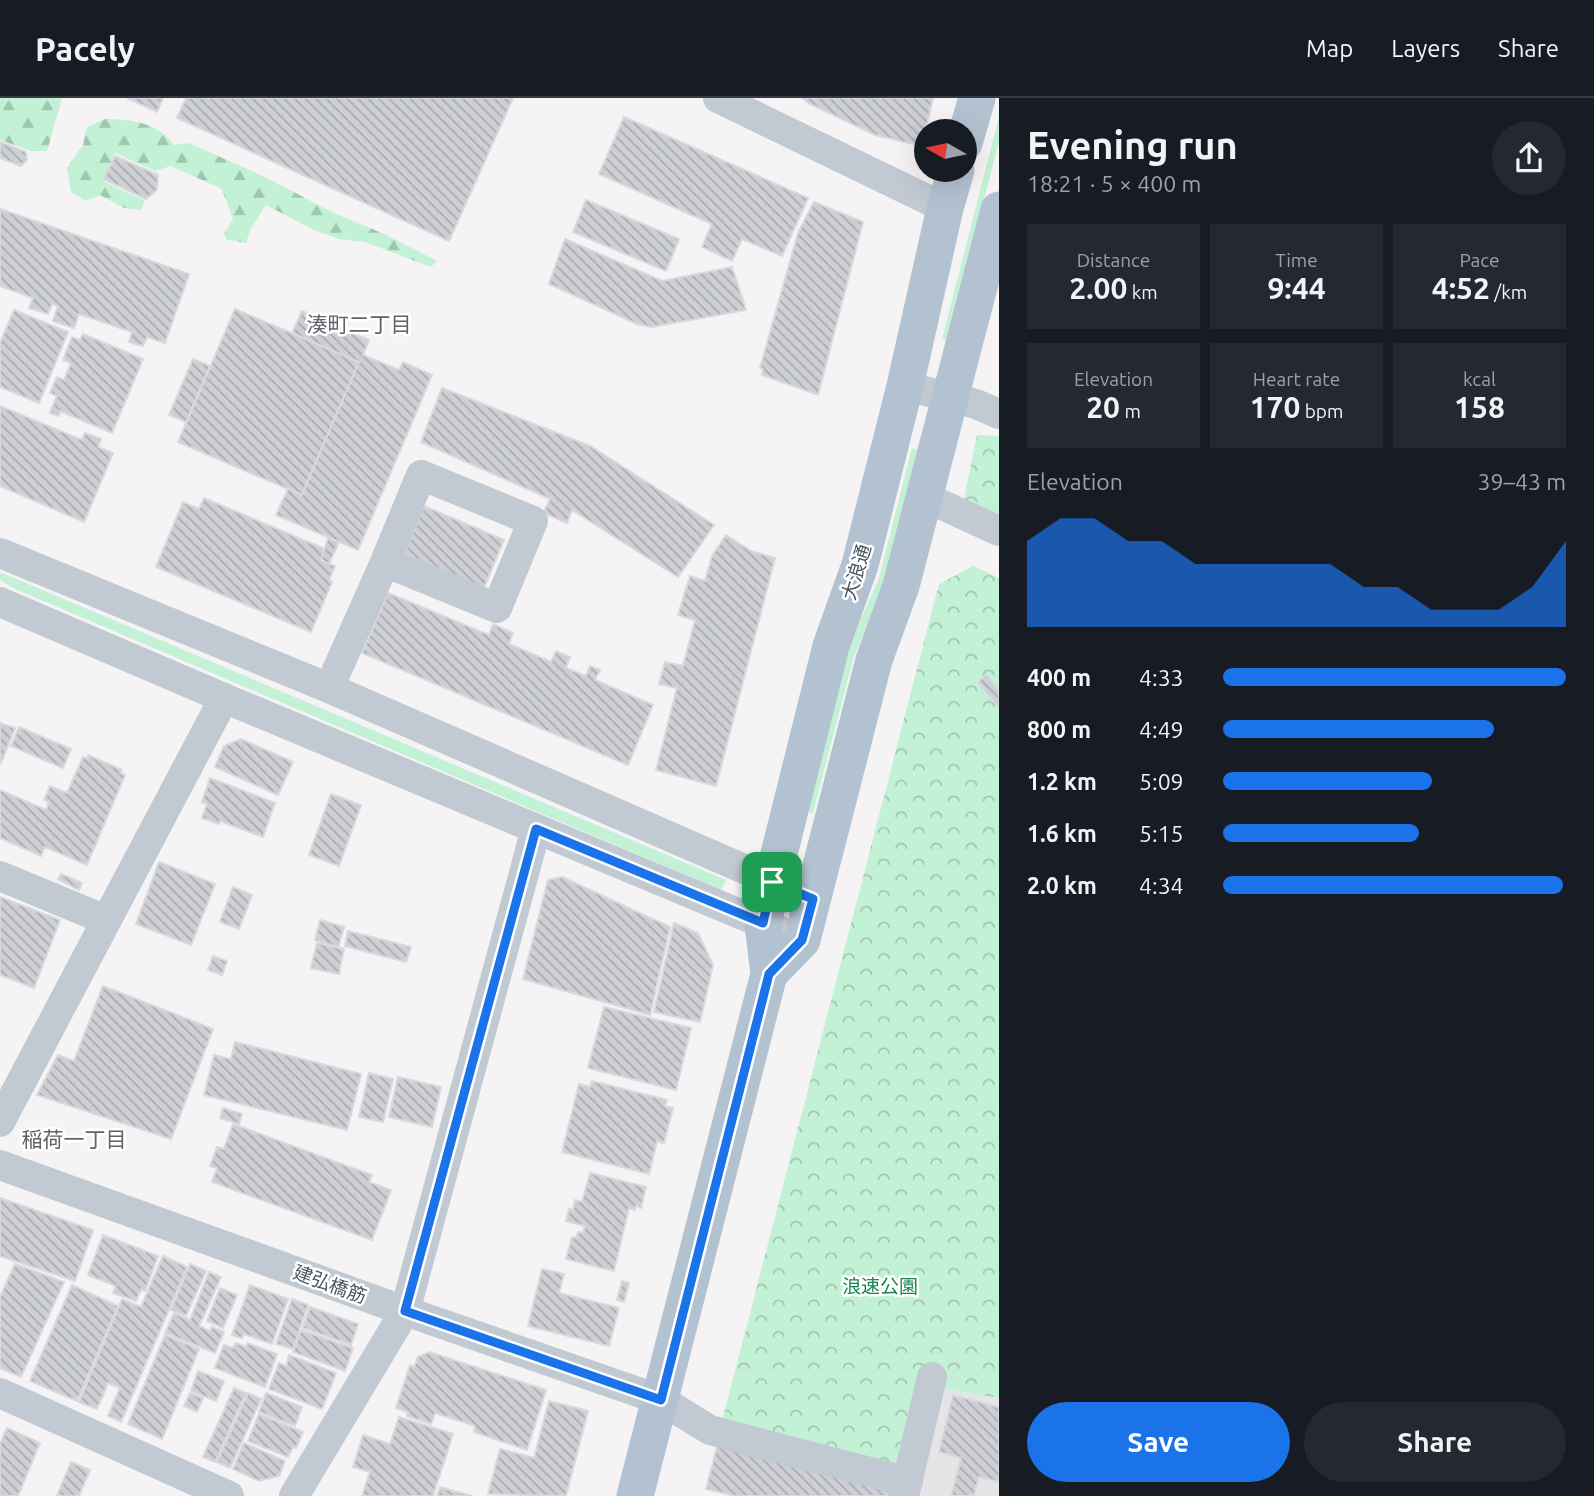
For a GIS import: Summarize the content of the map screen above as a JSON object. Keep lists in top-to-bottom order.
{
  "streets": {
    "main road": ["大浪通"],
    "street": ["建弘橋筋"]
  },
  "crossings": [
    ["大浪通", "建弘橋筋"]
  ],
  "districts": ["湊町二丁目", "稲荷一丁目"],
  "parks": ["浪速公園"],
  "north": "left",
  "page": {
    "header": "Pacely",
    "nav": ["Map", "Layers", "Share"],
    "heading": ["Evening run", "18:21 · 5 × 400 m"],
    "stats": [
      ["Distance", "2.00 km"],
      ["Time", "9:44"],
      ["Pace", "4:52 /km"],
      ["Elevation", "20 m"],
      ["Heart rate", "170 bpm"],
      ["kcal", "158"]
    ],
    "chart": ["Elevation", "39–43 m"],
    "list": [
      {
        "name": "400 m",
        "note": "4:33"
      },
      {
        "name": "800 m",
        "note": "4:49"
      },
      {
        "name": "1.2 km",
        "note": "5:09"
      },
      {
        "name": "1.6 km",
        "note": "5:15"
      },
      {
        "name": "2.0 km",
        "note": "4:34"
      }
    ],
    "buttons": ["Save", "Share"]
  }
}
